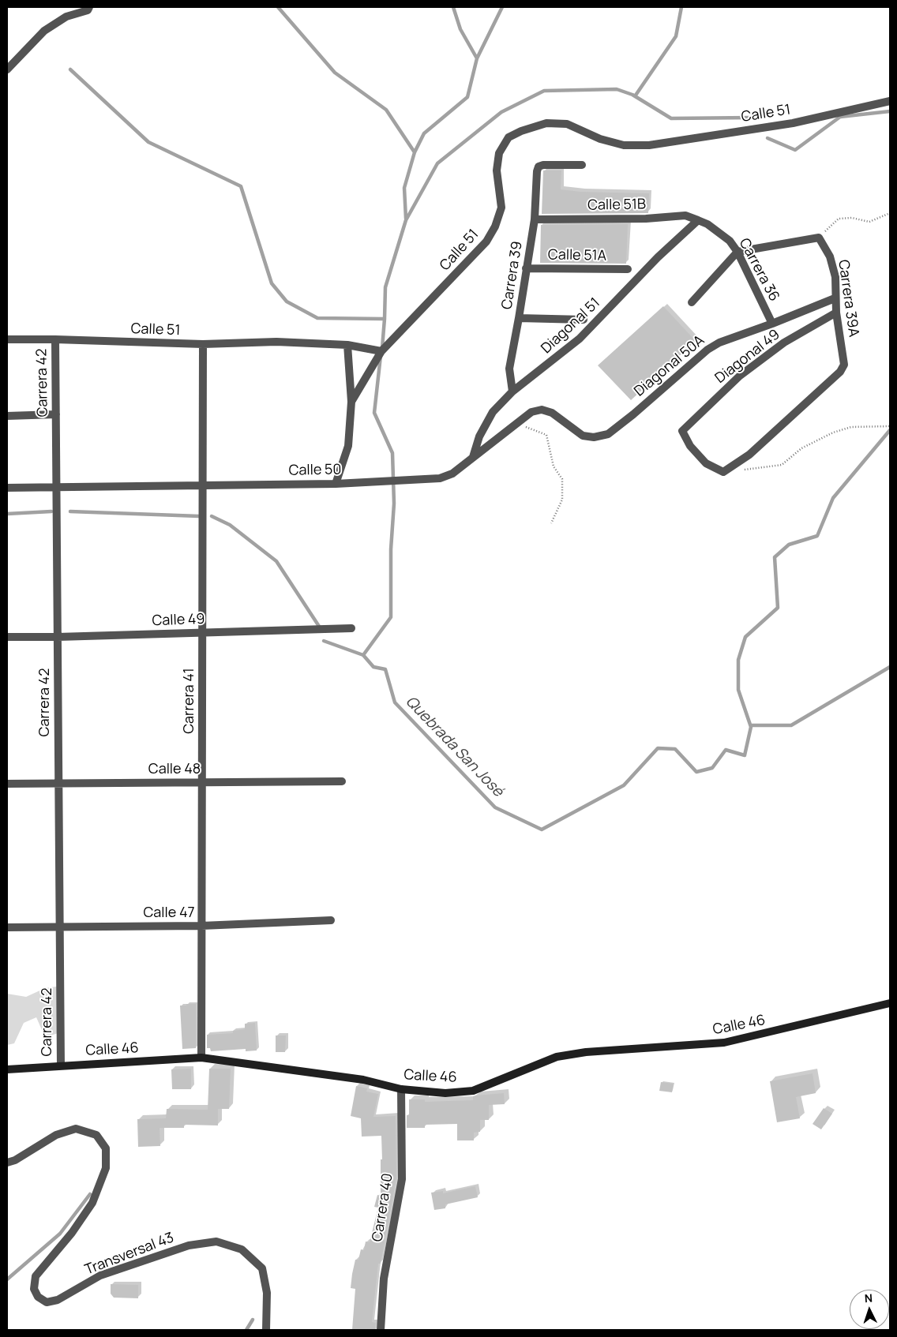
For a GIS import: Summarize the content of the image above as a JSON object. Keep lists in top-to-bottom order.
{
  "streets": {
    "street": [
      "Calle 51",
      "Calle 51B",
      "Calle 51A",
      "Carrera 36",
      "Carrera 39",
      "Carrera 39A",
      "Diagonal 51",
      "Diagonal 49",
      "Diagonal 50A",
      "Carrera 42",
      "Calle 50",
      "Calle 49",
      "Carrera 41",
      "Calle 48",
      "Calle 47",
      "Calle 46",
      "Carrera 40",
      "Transversal 43"
    ]
  },
  "crossings": [
    ["Calle 51", "Carrera 42"],
    ["Calle 51", "Carrera 41"],
    ["Calle 51B", "Carrera 36"],
    ["Calle 51B", "Carrera 39"],
    ["Calle 51B", "Diagonal 51"],
    ["Calle 51A", "Carrera 39"],
    ["Carrera 36", "Diagonal 51"],
    ["Carrera 36", "Diagonal 50A"],
    ["Carrera 39", "Diagonal 51"],
    ["Carrera 39A", "Diagonal 49"],
    ["Carrera 39A", "Diagonal 50A"],
    ["Diagonal 51", "Calle 50"],
    ["Diagonal 50A", "Calle 50"],
    ["Carrera 42", "Calle 50"],
    ["Carrera 42", "Calle 49"],
    ["Carrera 42", "Calle 48"],
    ["Carrera 42", "Calle 47"],
    ["Carrera 42", "Calle 46"],
    ["Calle 50", "Carrera 41"],
    ["Calle 49", "Carrera 41"],
    ["Carrera 41", "Calle 48"],
    ["Carrera 41", "Calle 47"],
    ["Carrera 41", "Calle 46"],
    ["Calle 46", "Carrera 40"]
  ],
  "water": ["Quebrada San José"],
  "north": "top"
}
